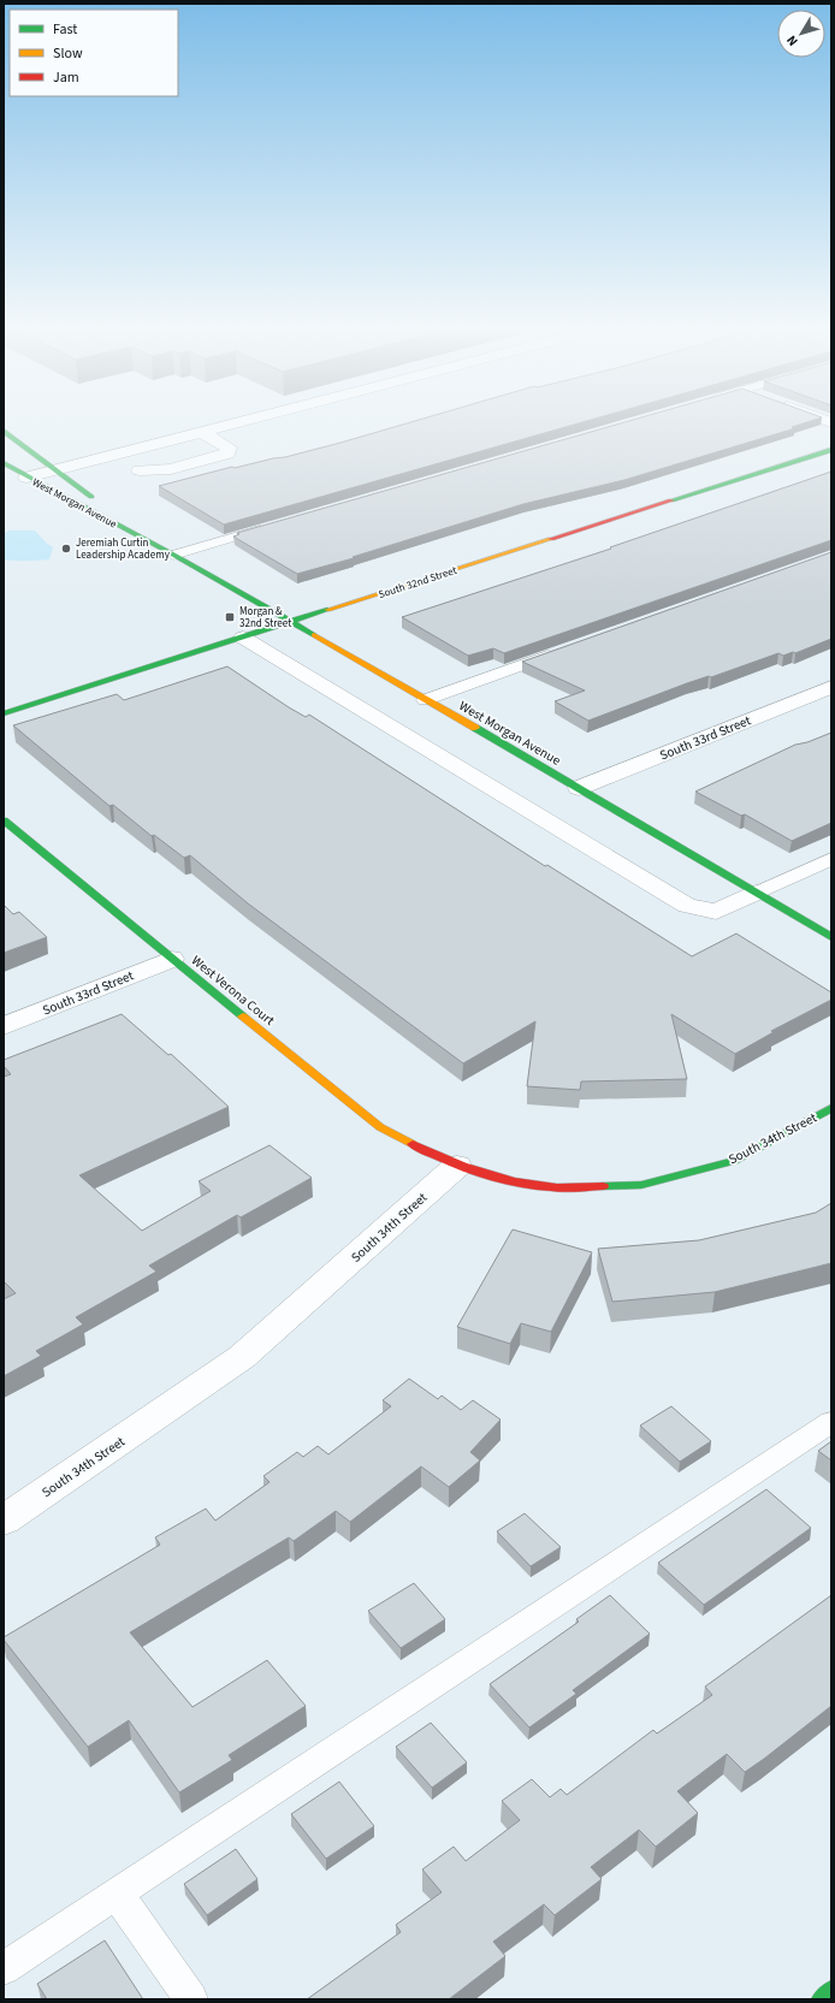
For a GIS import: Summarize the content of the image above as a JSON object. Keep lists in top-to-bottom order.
{
  "streets": {
    "street": [
      "West Morgan Avenue",
      "South 32nd Street",
      "South 33rd Street",
      "West Verona Court",
      "South 34th Street"
    ]
  },
  "crossings": [
    ["West Morgan Avenue", "South 32nd Street"],
    ["West Morgan Avenue", "South 33rd Street"],
    ["South 33rd Street", "West Verona Court"],
    ["West Verona Court", "South 34th Street"]
  ],
  "places": {
    "other": ["Jeremiah Curtin Leadership Academy"],
    "transit": ["Morgan & 32nd Street"]
  },
  "legend": ["Fast", "Slow", "Jam"],
  "north": "bottom left"
}
